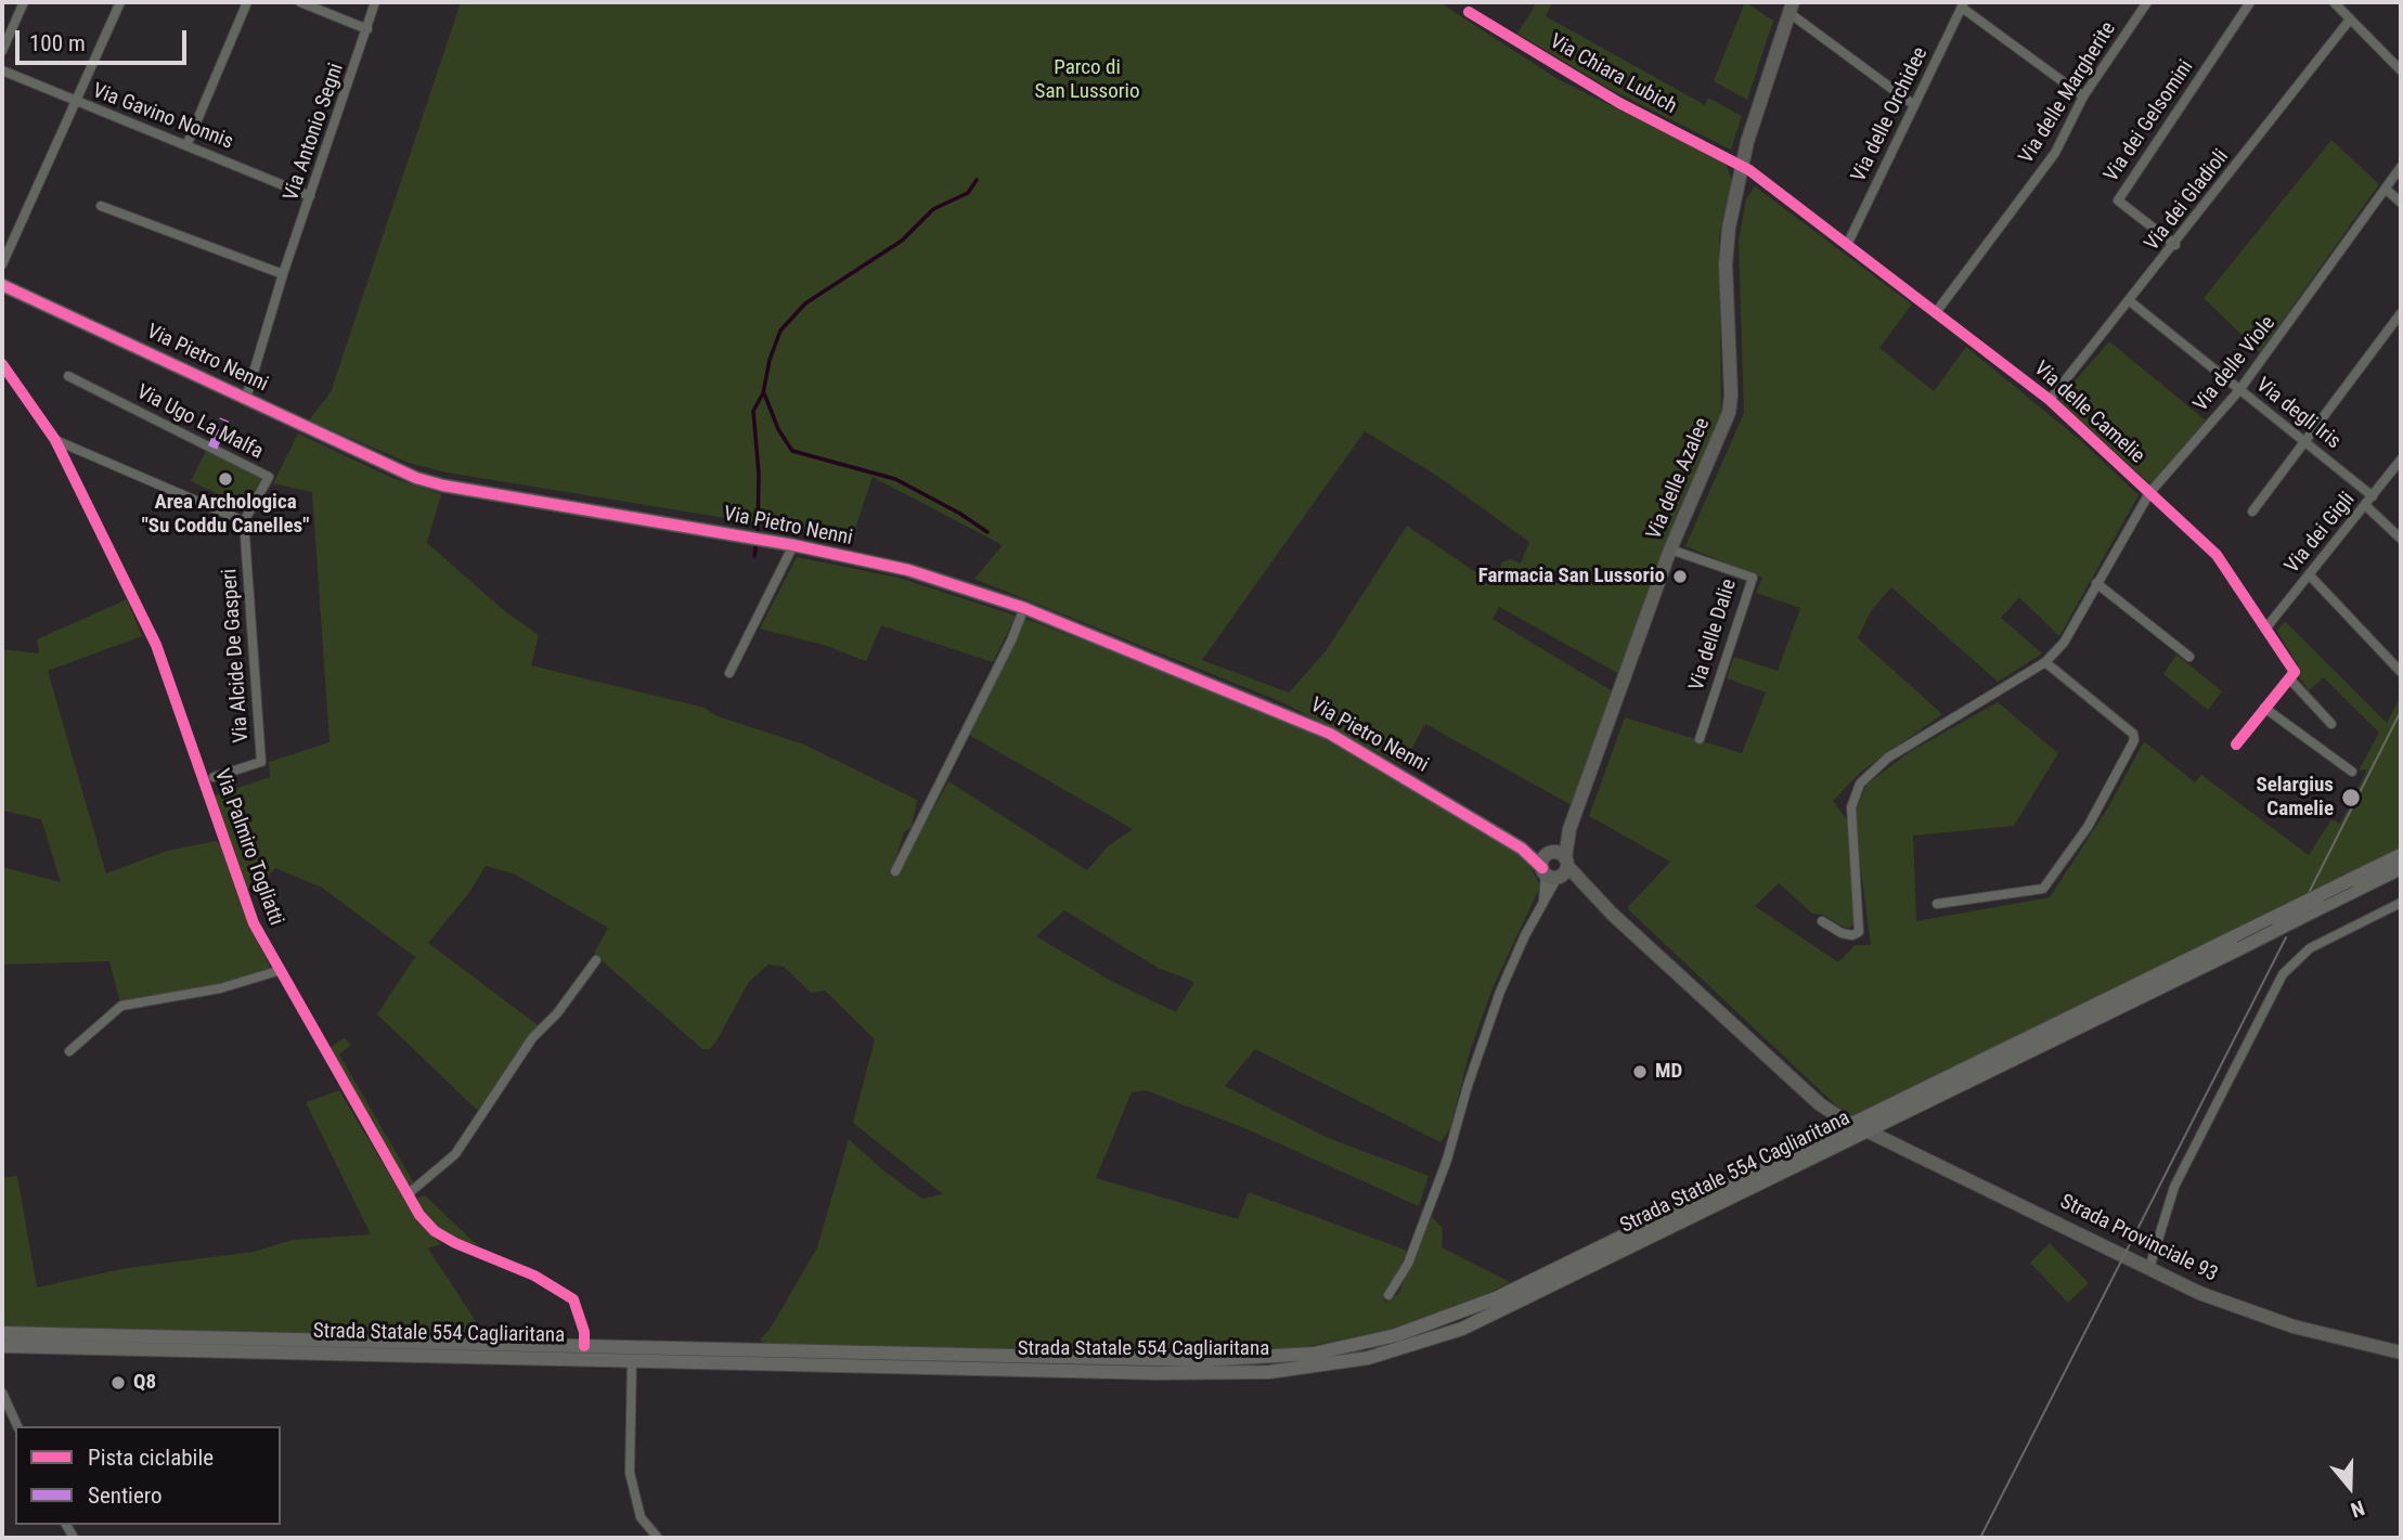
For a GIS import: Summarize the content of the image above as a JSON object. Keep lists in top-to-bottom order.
{
  "streets": {
    "main road": ["Strada Statale 554 Cagliaritana"],
    "street": [
      "Via Chiara Lubich",
      "Via delle Margherite",
      "Via delle Orchidee",
      "Via Gavino Nonnis",
      "Via dei Gelsomini",
      "Via Antonio Segni",
      "Via dei Gladioli",
      "Via Pietro Nenni",
      "Via delle Viole",
      "Via delle Camelie",
      "Via degli Iris",
      "Via Ugo La Malfa",
      "Via delle Azalee",
      "Via dei Gigli",
      "Via delle Dalie",
      "Via Alcide De Gasperi",
      "Via Palmiro Togliatti",
      "Strada Provinciale 93"
    ]
  },
  "crossings": [
    ["Via Chiara Lubich", "Via delle Camelie"],
    ["Via Chiara Lubich", "Via delle Azalee"],
    ["Via delle Margherite", "Via delle Camelie"],
    ["Via delle Orchidee", "Via delle Camelie"],
    ["Via Gavino Nonnis", "Via Antonio Segni"],
    ["Via dei Gelsomini", "Via dei Gladioli"],
    ["Via Antonio Segni", "Via Pietro Nenni"],
    ["Via dei Gladioli", "Via delle Camelie"],
    ["Via dei Gladioli", "Via degli Iris"],
    ["Via Pietro Nenni", "Via delle Azalee"],
    ["Via delle Viole", "Via delle Camelie"],
    ["Via delle Viole", "Via degli Iris"],
    ["Via delle Camelie", "Via delle Azalee"],
    ["Via delle Camelie", "Via dei Gigli"],
    ["Via degli Iris", "Via dei Gigli"],
    ["Via Ugo La Malfa", "Via Alcide De Gasperi"],
    ["Via delle Azalee", "Via delle Dalie"],
    ["Via Palmiro Togliatti", "Strada Statale 554 Cagliaritana"],
    ["Strada Statale 554 Cagliaritana", "Strada Provinciale 93"]
  ],
  "parks": ["Parco di San Lussorio"],
  "places": [
    "Area Archologica \"Su Coddu Canelles\"",
    "Farmacia San Lussorio",
    "Selargius Camelie",
    "MD",
    "Q8"
  ],
  "legend": ["Pista ciclabile", "Sentiero"],
  "scale_bar": "100 m",
  "north": "bottom"
}
